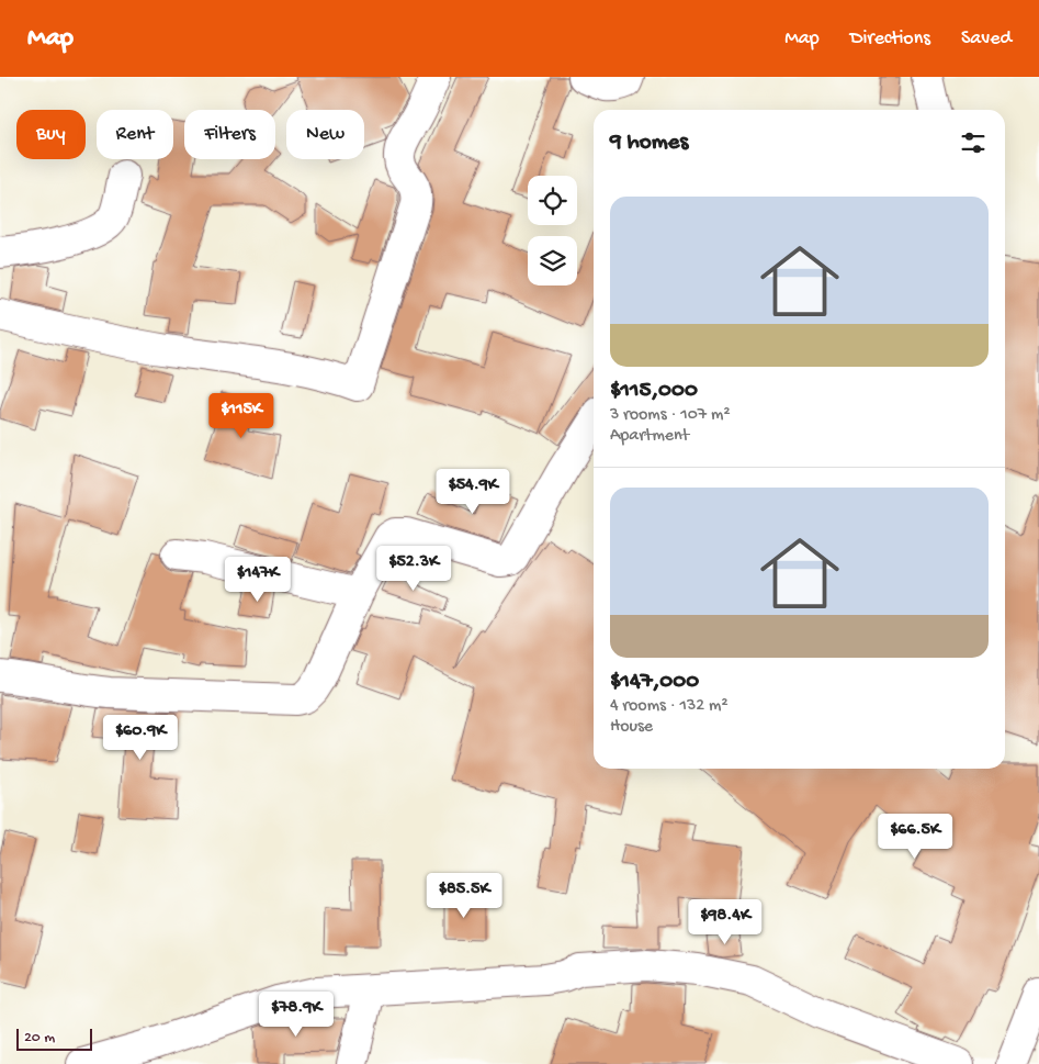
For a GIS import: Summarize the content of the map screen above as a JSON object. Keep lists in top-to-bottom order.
{
  "scale_bar": "20 m",
  "page": {
    "header": "Map",
    "nav": ["Map", "Directions", "Saved"],
    "chip": [
      "Buy",
      "Rent",
      "Filters",
      "New"
    ],
    "heading": "9 homes",
    "list": [
      {
        "name": "$115,000",
        "note": "3 rooms · 107 m² · Apartment"
      },
      {
        "name": "$147,000",
        "note": "4 rooms · 132 m² · House"
      }
    ],
    "price": [
      "$115K",
      "$54.9K",
      "$52.3K",
      "$147K",
      "$60.9K",
      "$66.5K",
      "$85.5K",
      "$98.4K",
      "$78.9K"
    ],
    "scale": "20 m"
  }
}
